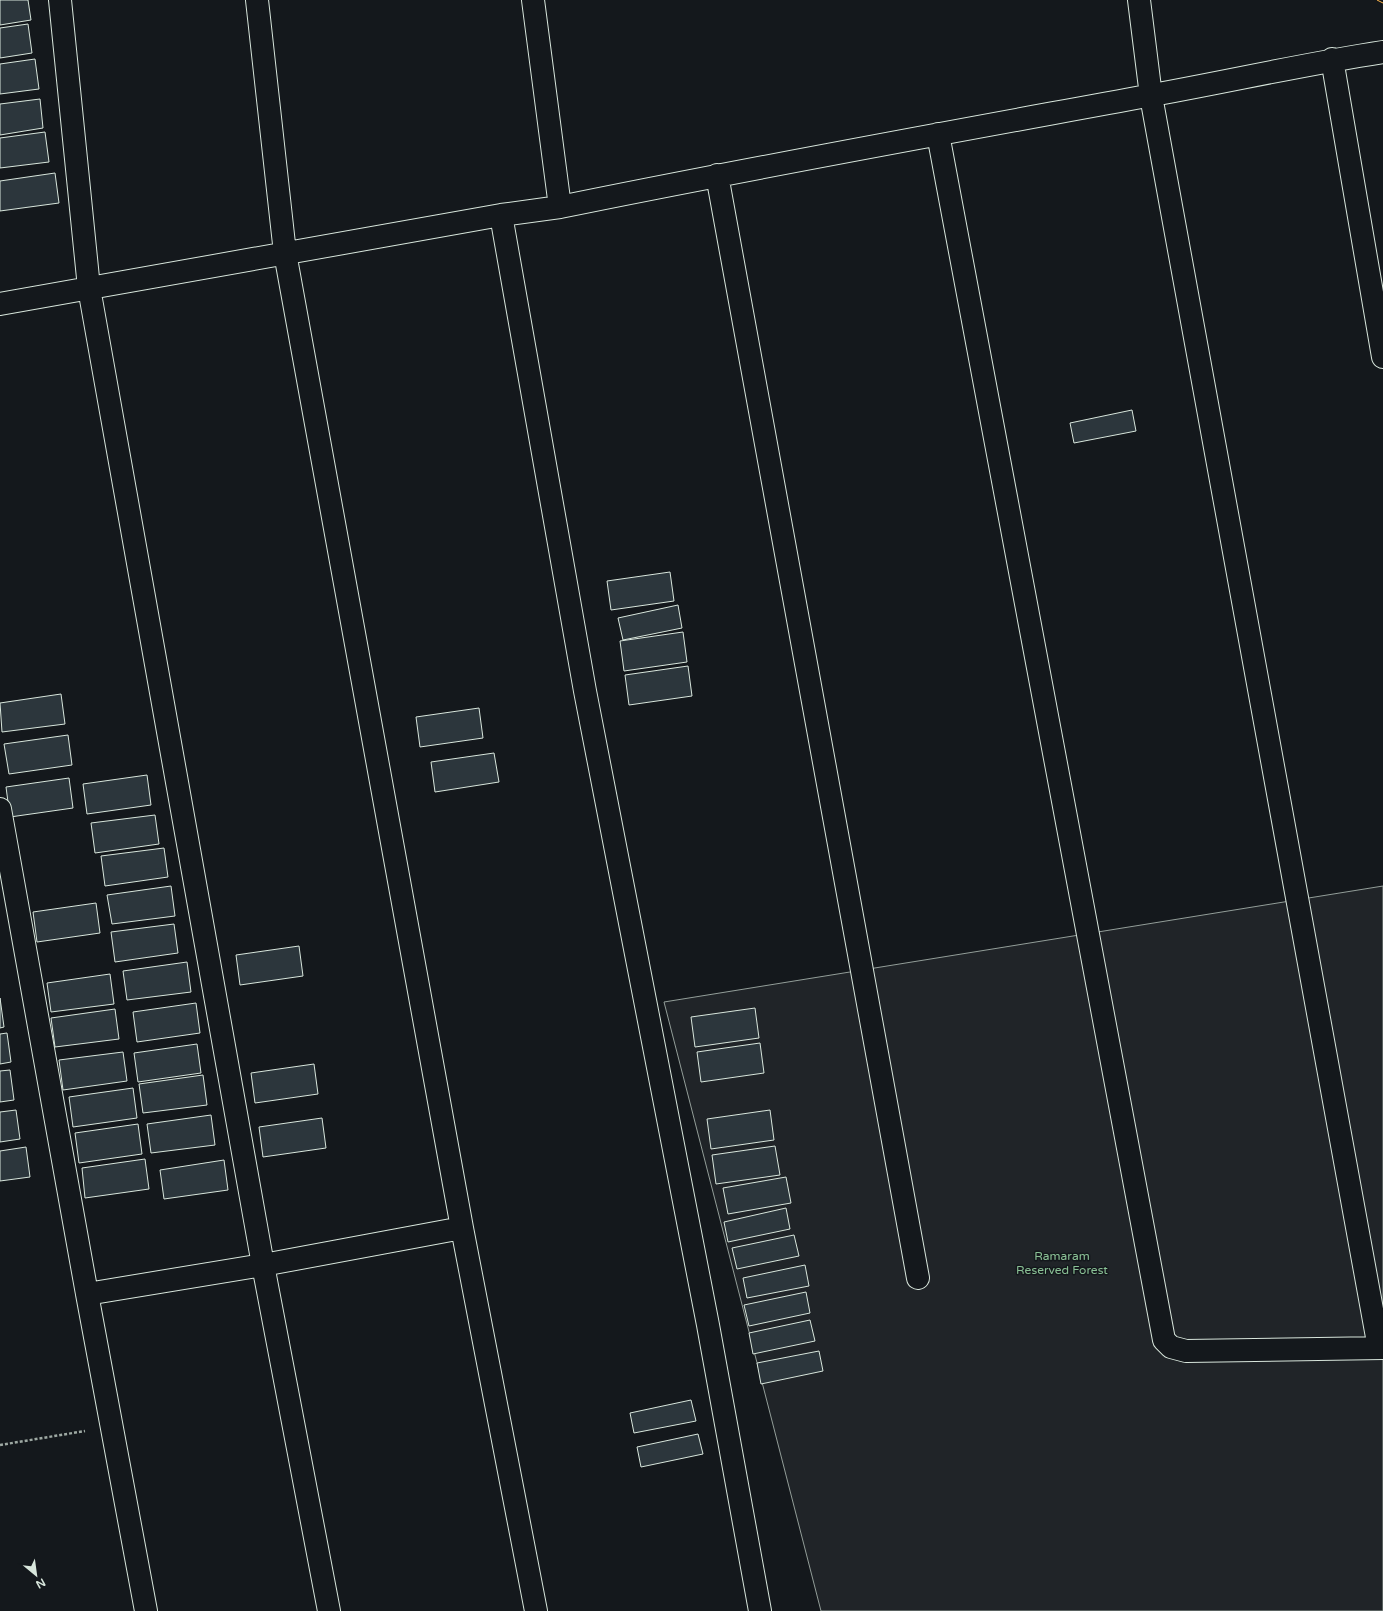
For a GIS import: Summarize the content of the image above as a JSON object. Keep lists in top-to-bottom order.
{
  "parks": ["Ramaram Reserved Forest"],
  "north": "bottom right"
}
